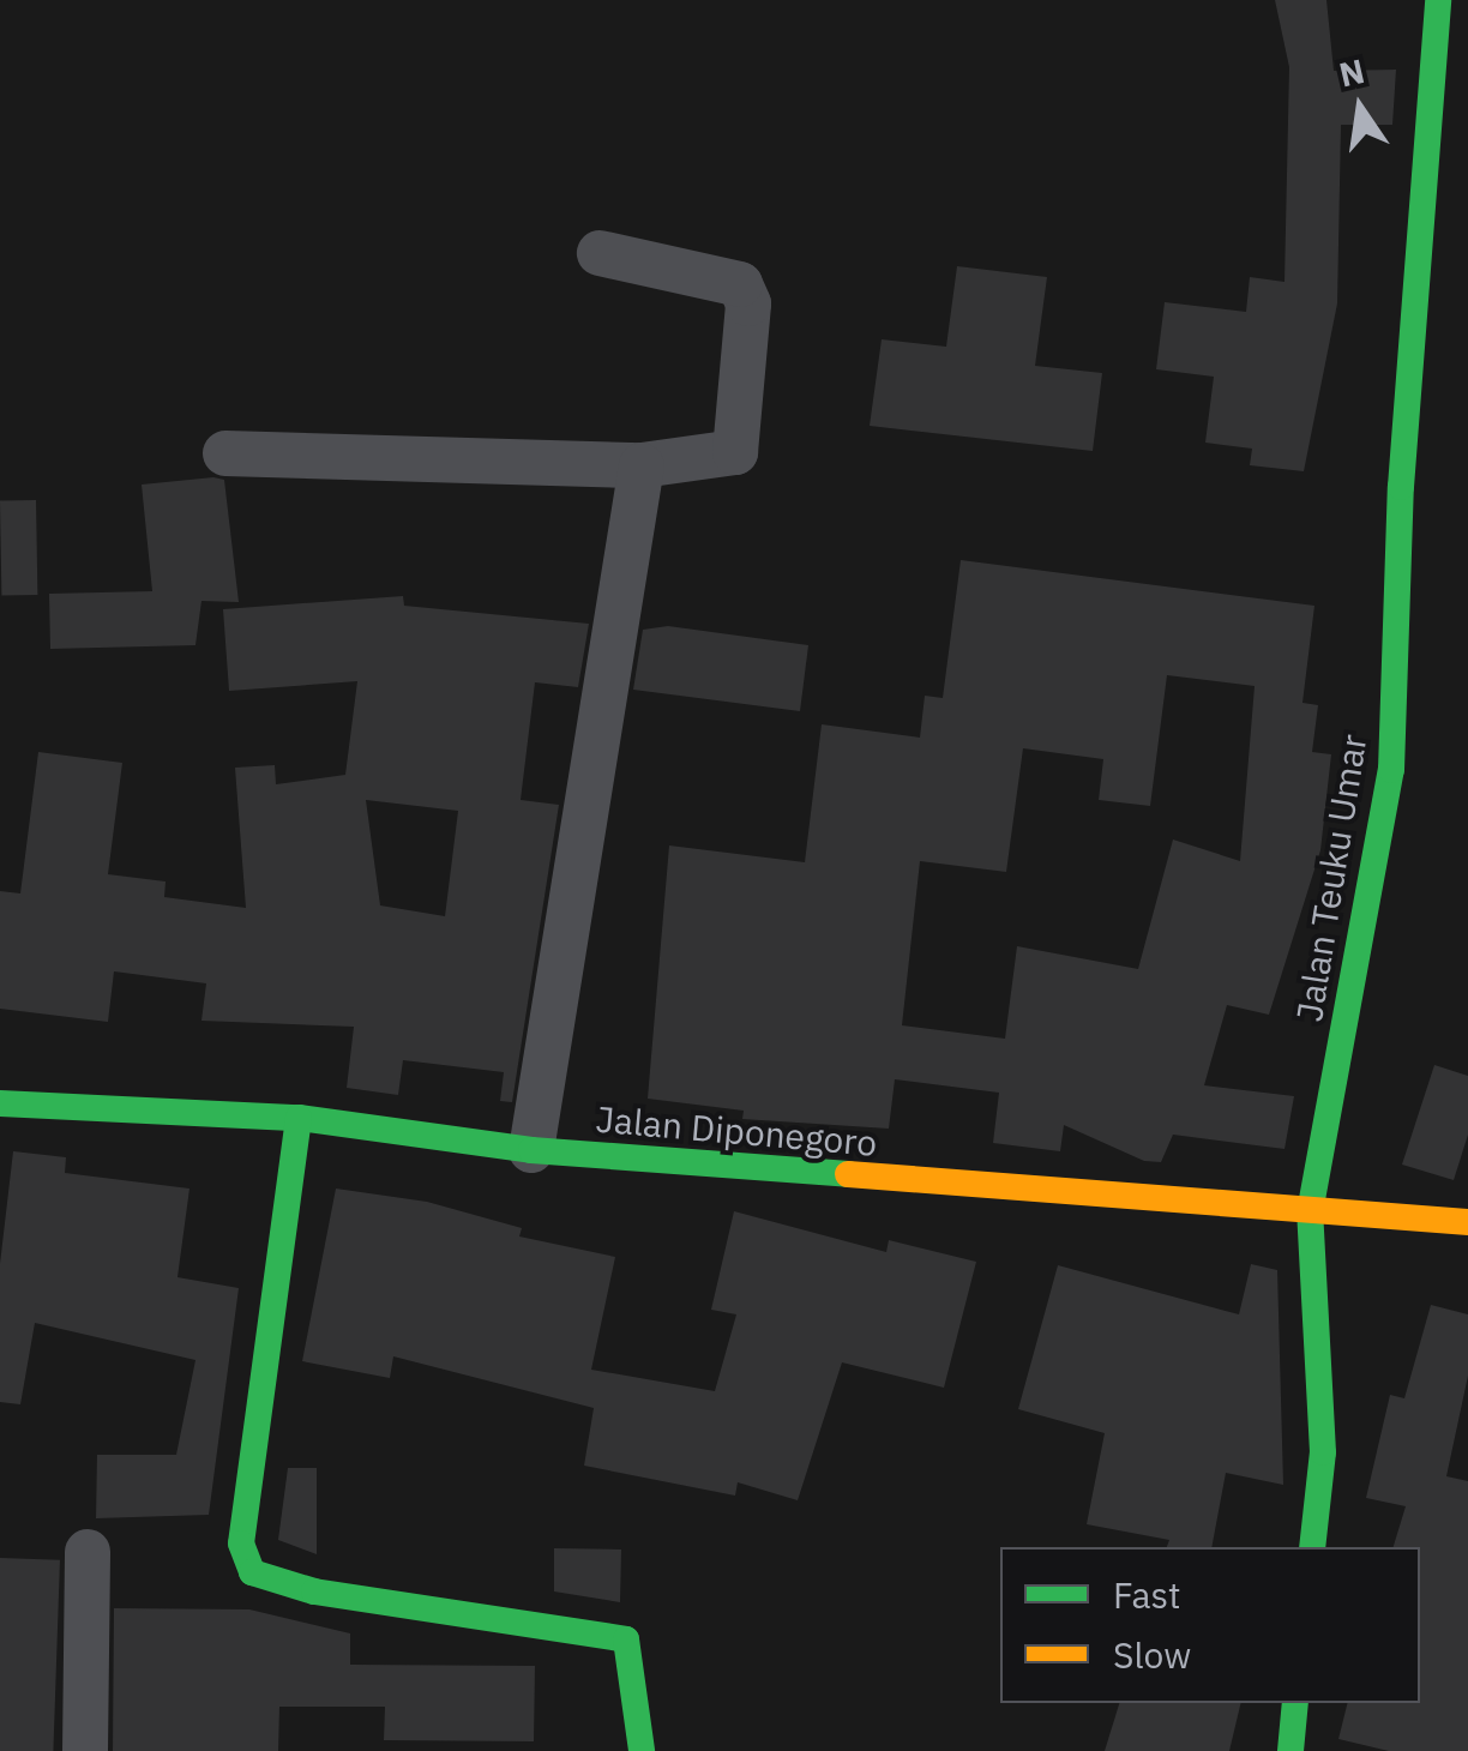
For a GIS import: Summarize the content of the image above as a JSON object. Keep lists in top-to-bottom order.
{
  "streets": {
    "street": ["Jalan Teuku Umar", "Jalan Diponegoro"]
  },
  "crossings": [
    ["Jalan Teuku Umar", "Jalan Diponegoro"]
  ],
  "legend": ["Fast", "Slow"],
  "north": "top"
}
